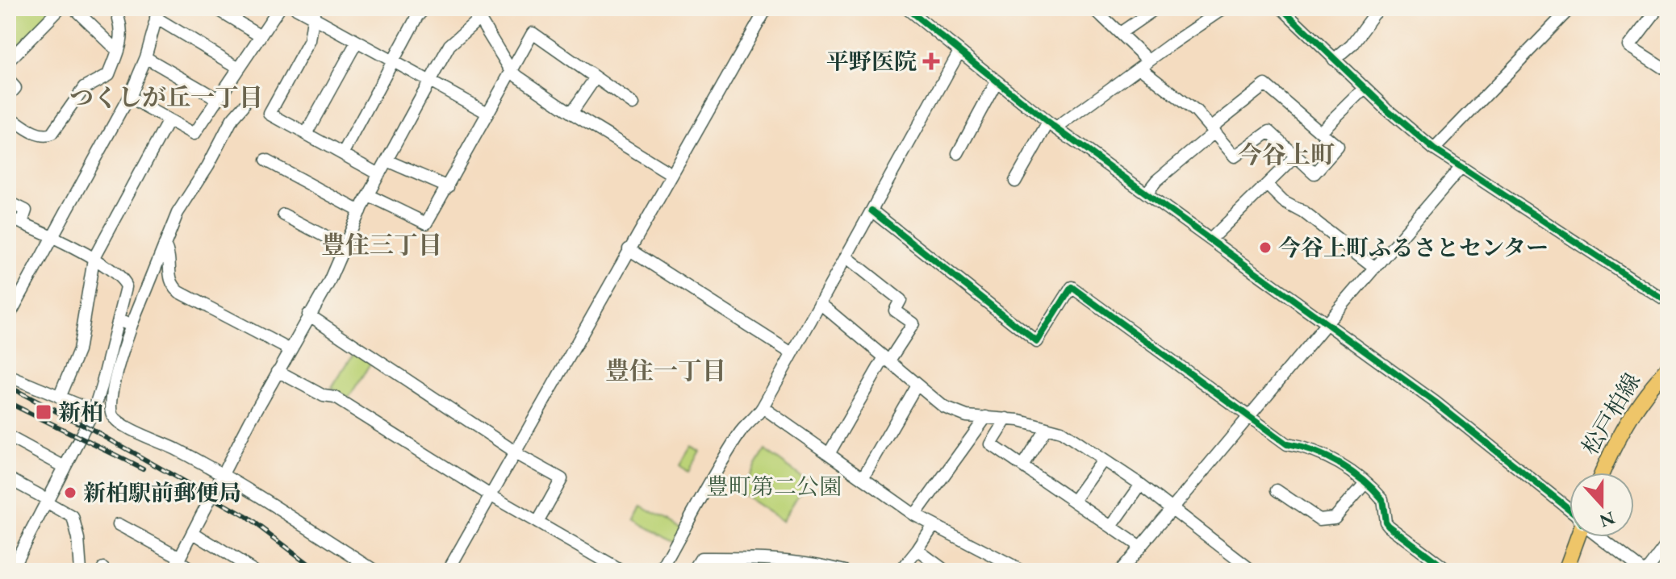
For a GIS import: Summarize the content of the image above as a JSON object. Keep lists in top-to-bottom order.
{
  "streets": {
    "main road": ["松戸柏線"]
  },
  "districts": [
    "つくしが丘一丁目",
    "今谷上町",
    "豊住三丁目",
    "豊住一丁目"
  ],
  "parks": ["豊町第二公園"],
  "places": {
    "health": ["平野医院"],
    "other": ["今谷上町ふるさとセンター", "新柏駅前郵便局"],
    "transit": ["新柏"]
  },
  "north": "bottom"
}
